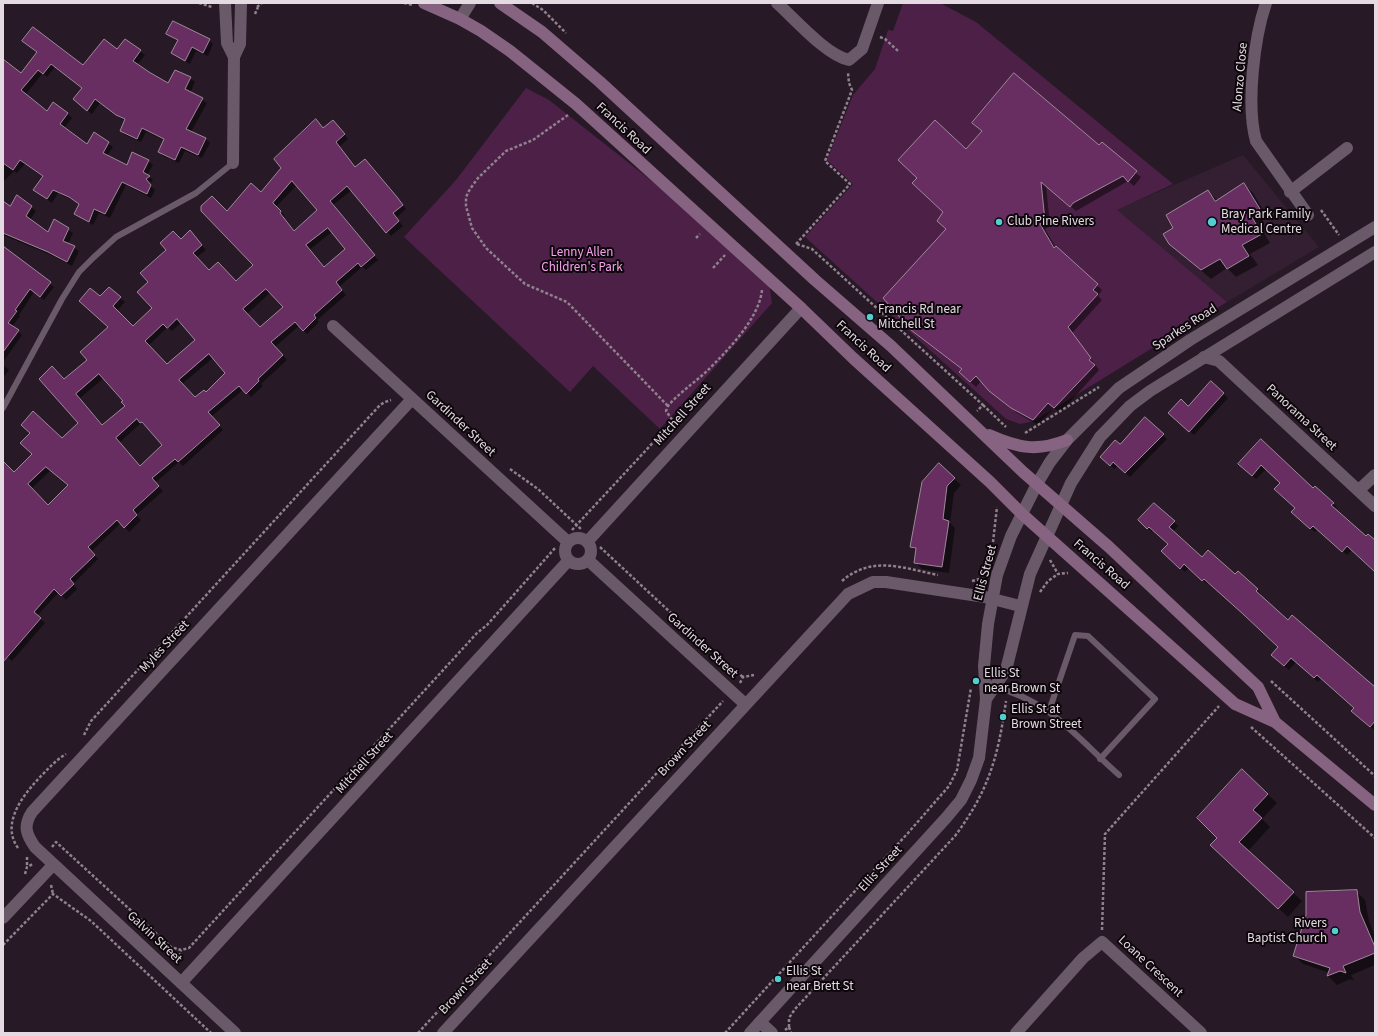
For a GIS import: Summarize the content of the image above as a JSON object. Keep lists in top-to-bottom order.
{
  "streets": {
    "main road": ["Francis Road"],
    "street": [
      "Alonzo Close",
      "Sparkes Road",
      "Mitchell Street",
      "Panorama Street",
      "Gardinder Street",
      "Ellis Street",
      "Myles Street",
      "Brown Street",
      "Galvin Street",
      "Loane Crescent"
    ]
  },
  "crossings": [
    ["Francis Road", "Sparkes Road"],
    ["Francis Road", "Mitchell Street"],
    ["Francis Road", "Ellis Street"],
    ["Sparkes Road", "Ellis Street"],
    ["Mitchell Street", "Gardinder Street"],
    ["Mitchell Street", "Galvin Street"],
    ["Gardinder Street", "Myles Street"],
    ["Gardinder Street", "Brown Street"],
    ["Ellis Street", "Brown Street"],
    ["Myles Street", "Galvin Street"]
  ],
  "parks": ["Lenny Allen Children's Park"],
  "places": [
    "Club Pine Rivers",
    "Bray Park Family Medical Centre",
    "Francis Rd near Mitchell St",
    "Ellis St near Brown St",
    "Ellis St at Brown Street",
    "Rivers Baptist Church",
    "Ellis St near Brett St"
  ]
}
